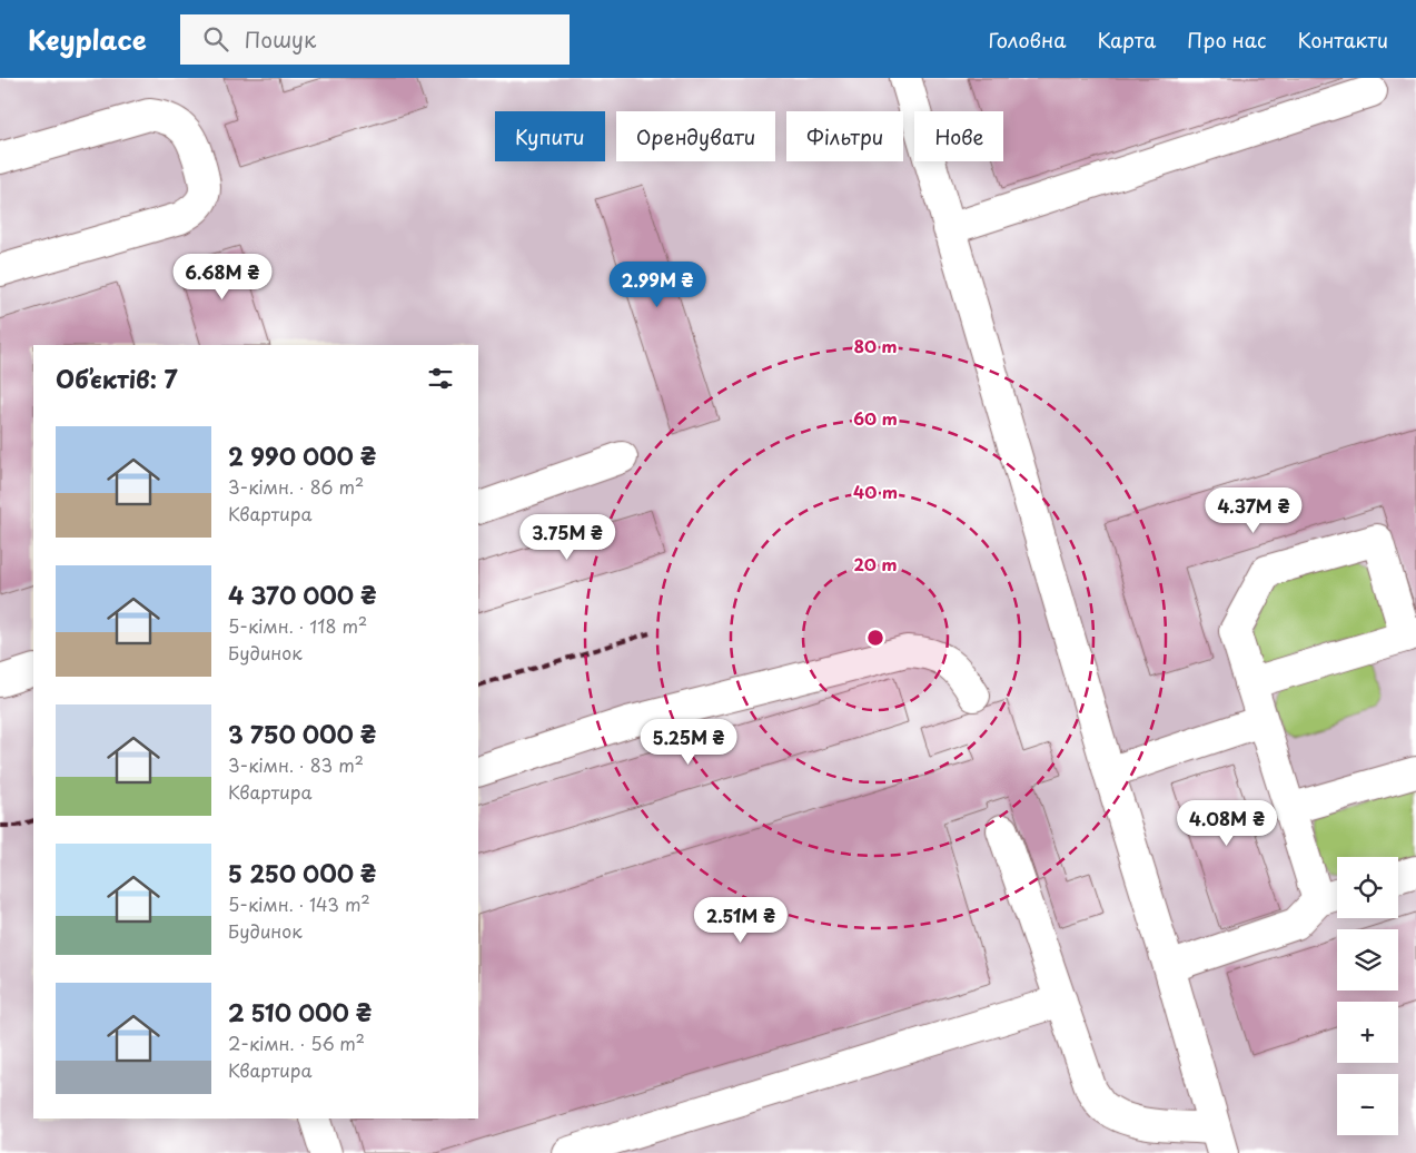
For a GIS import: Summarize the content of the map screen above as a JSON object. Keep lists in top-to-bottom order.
{
  "page": {
    "header": "Keyplace",
    "search": "Пошук",
    "nav": [
      "Головна",
      "Карта",
      "Про нас",
      "Контакти"
    ],
    "chip": [
      "Купити",
      "Орендувати",
      "Фільтри",
      "Нове"
    ],
    "price": [
      "6.68M ₴",
      "2.99M ₴",
      "4.37M ₴",
      "3.75M ₴",
      "5.25M ₴",
      "4.08M ₴",
      "2.51M ₴"
    ],
    "heading": "Об’єктів: 7",
    "list": [
      {
        "name": "2 990 000 ₴",
        "note": "3-кімн. · 86 m² · Квартира"
      },
      {
        "name": "4 370 000 ₴",
        "note": "5-кімн. · 118 m² · Будинок"
      },
      {
        "name": "3 750 000 ₴",
        "note": "3-кімн. · 83 m² · Квартира"
      },
      {
        "name": "5 250 000 ₴",
        "note": "5-кімн. · 143 m² · Будинок"
      },
      {
        "name": "2 510 000 ₴",
        "note": "2-кімн. · 56 m² · Квартира"
      }
    ],
    "map_buttons": ["+", "−"]
  },
  "rings": [
    "80 m",
    "60 m",
    "40 m",
    "20 m"
  ]
}
